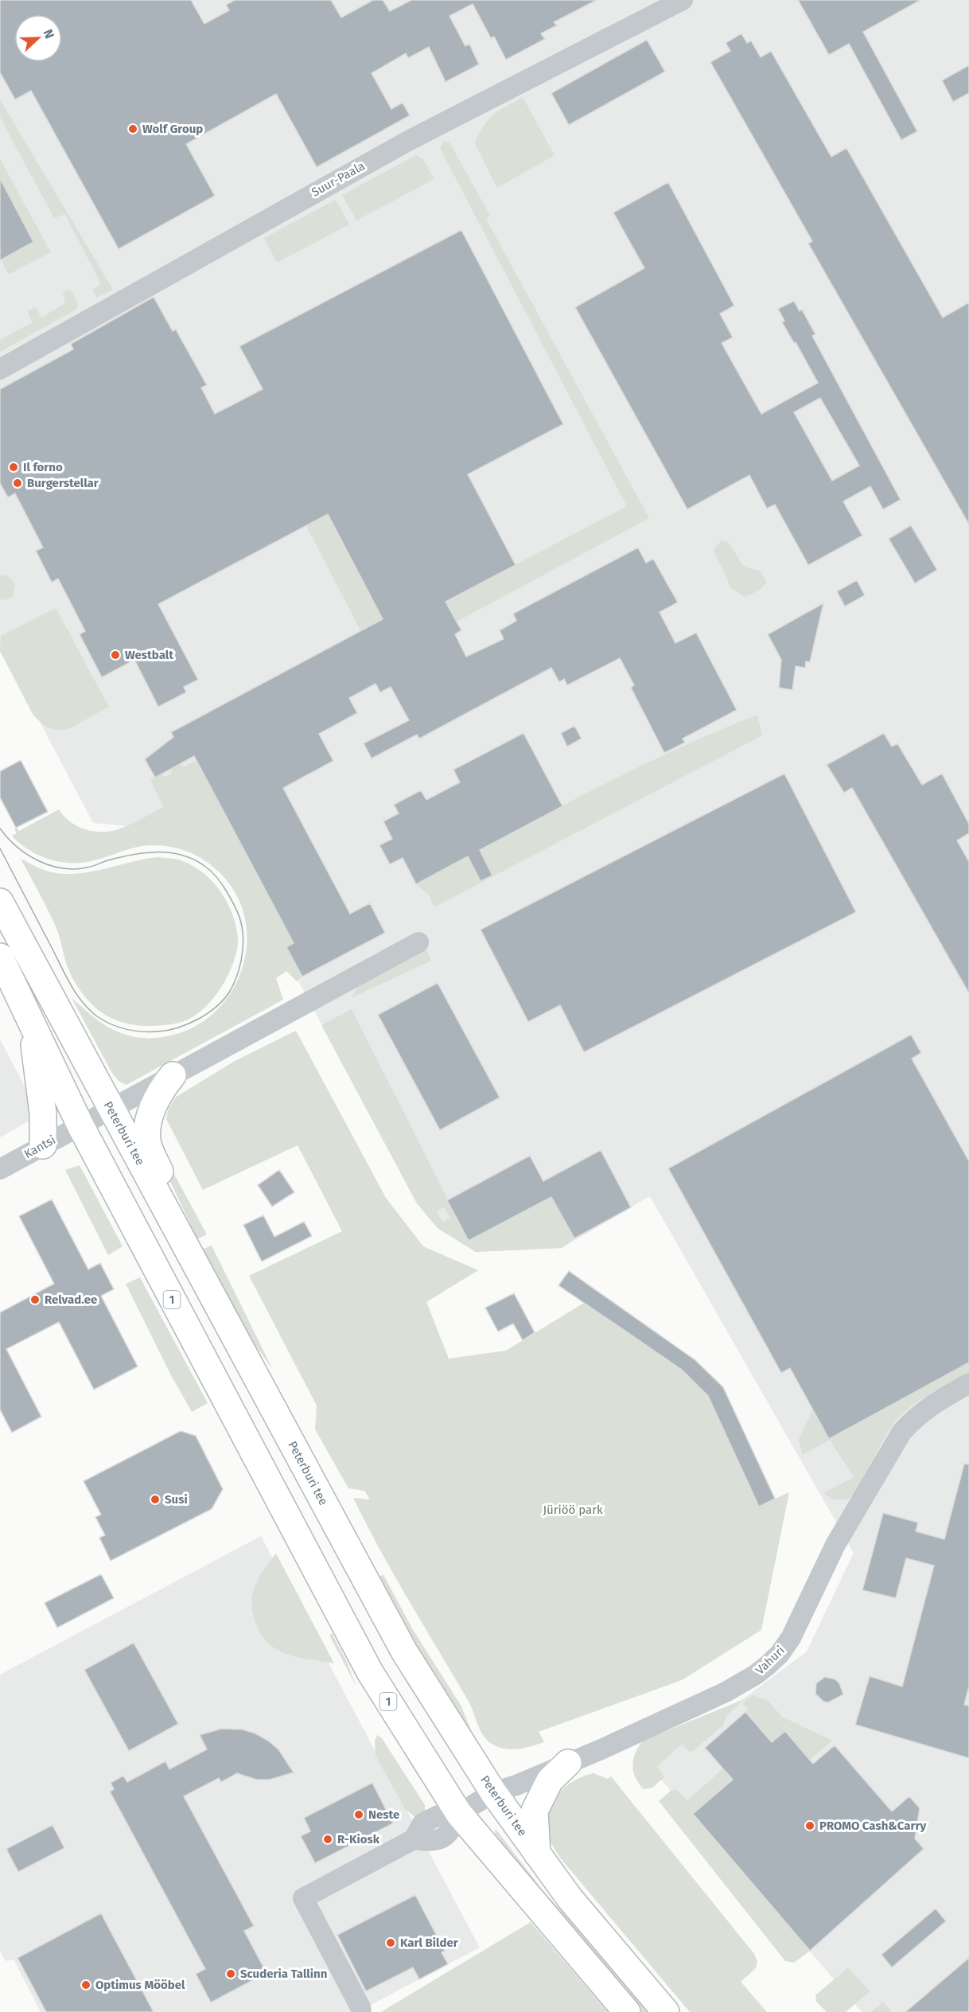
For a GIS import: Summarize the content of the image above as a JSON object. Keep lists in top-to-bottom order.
{
  "streets": {
    "highway": ["Peterburi tee", "1"],
    "street": ["Suur-Paala", "Kantsi", "Vahuri"]
  },
  "crossings": [
    ["Peterburi tee", "Kantsi"],
    ["Peterburi tee", "Vahuri"],
    ["Kantsi", "1"],
    ["1", "Vahuri"]
  ],
  "parks": ["Jüriöö park"],
  "places": [
    "Wolf Group",
    "Il forno",
    "Burgerstellar",
    "Westbalt",
    "Relvad.ee",
    "Susi",
    "Neste",
    "PROMO Cash&Carry",
    "R-Kiosk",
    "Karl Bilder",
    "Scuderia Tallinn",
    "Optimus Mööbel"
  ],
  "north": "right"
}
